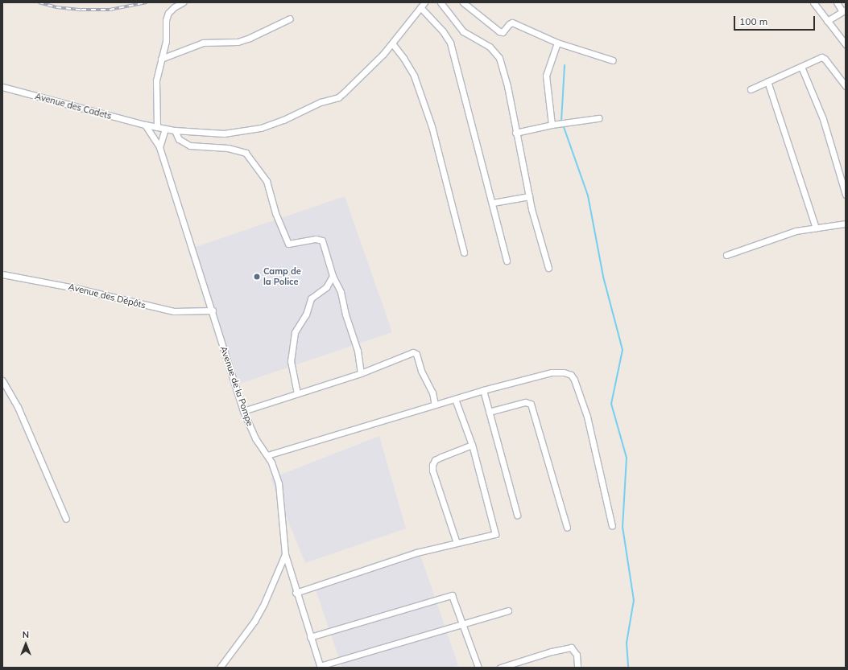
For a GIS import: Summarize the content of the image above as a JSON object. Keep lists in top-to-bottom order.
{
  "streets": {
    "street": ["Avenue des Cadets", "Avenue des Dépôts", "Avenue de la Pompe"]
  },
  "crossings": [
    ["Avenue des Cadets", "Avenue de la Pompe"],
    ["Avenue des Dépôts", "Avenue de la Pompe"]
  ],
  "places": ["Camp de la Police"],
  "scale_bar": "100 m",
  "north": "top"
}
